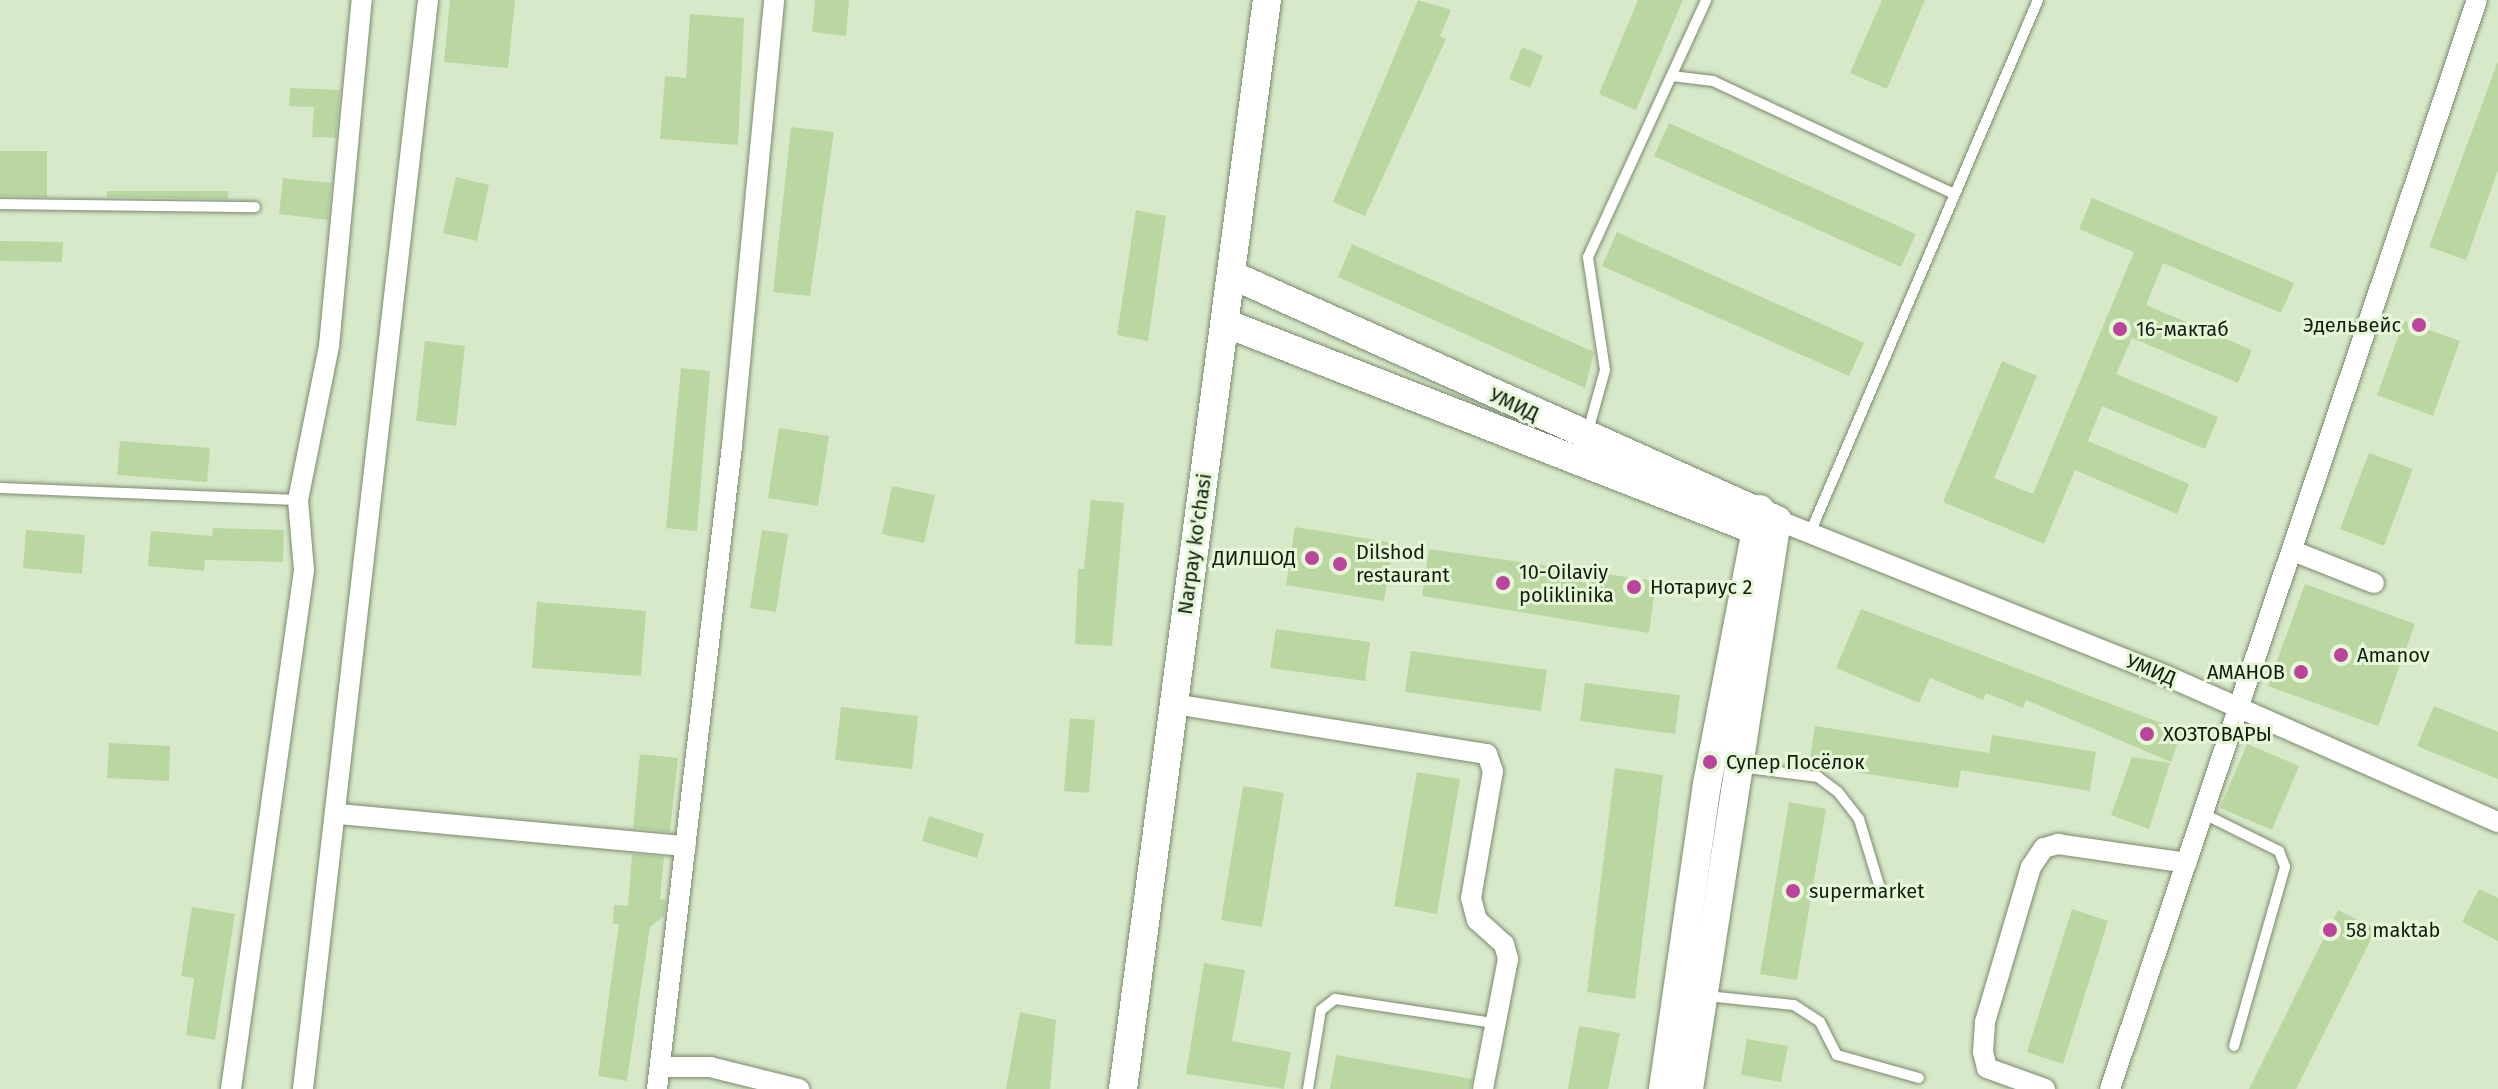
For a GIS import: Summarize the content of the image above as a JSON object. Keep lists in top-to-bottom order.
{
  "streets": {
    "street": ["УМИД", "Narpay ko'chasi"]
  },
  "crossings": [
    ["УМИД", "Narpay ko'chasi"]
  ],
  "places": [
    "Эдельвейс",
    "16-мактаб",
    "ДИЛШОД",
    "Dilshod restaurant",
    "10-Oilaviy poliklinika",
    "Нотариус 2",
    "Amanov",
    "АМАНОВ",
    "ХОЗТОВАРЫ",
    "Супер Посёлок",
    "supermarket",
    "58 maktab"
  ]
}
